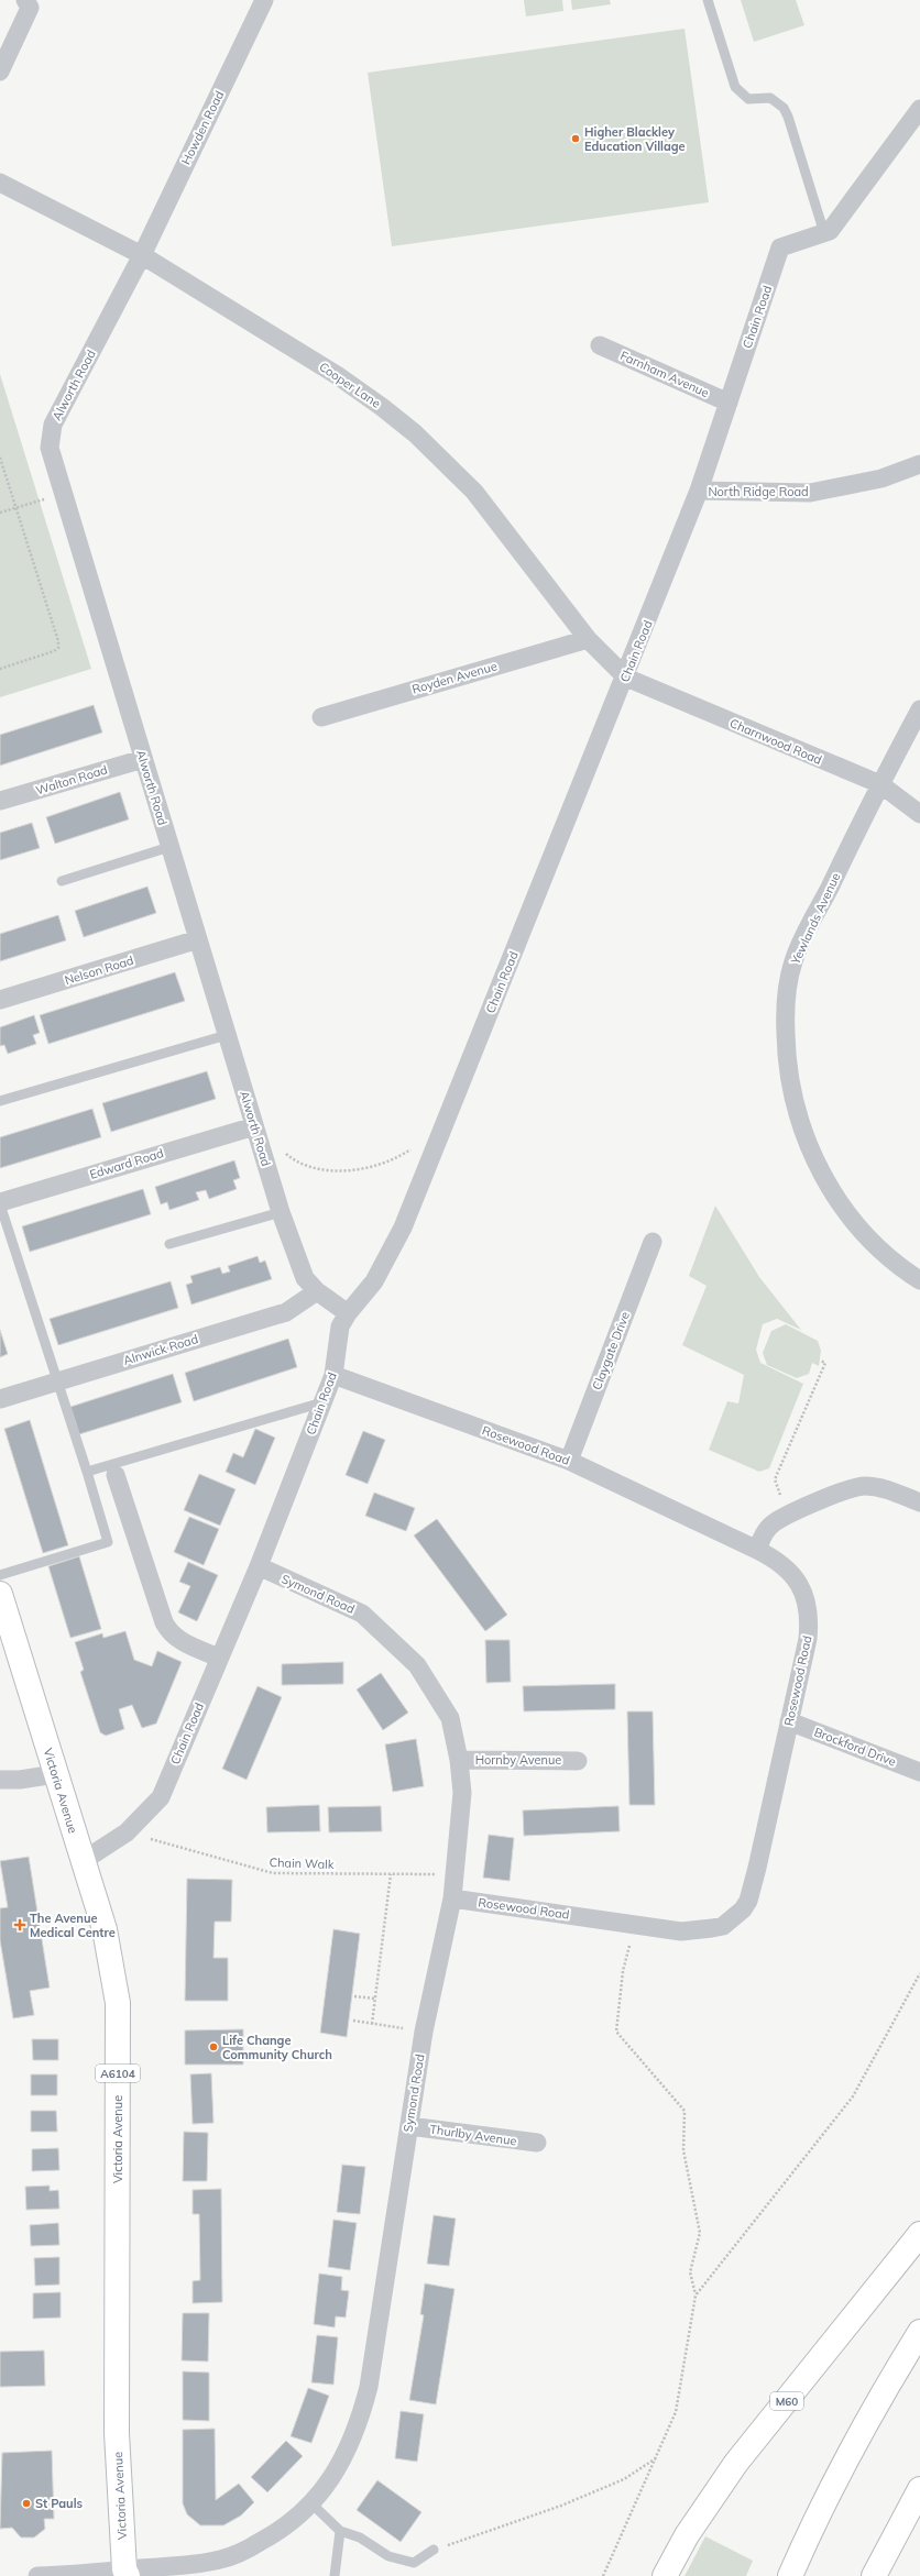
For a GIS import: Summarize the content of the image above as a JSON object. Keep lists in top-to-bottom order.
{
  "streets": {
    "main road": ["Victoria Avenue", "A6104", "M60"],
    "street": [
      "Howden Road",
      "Chain Road",
      "Farnham Avenue",
      "Alworth Road",
      "Cooper Lane",
      "North Ridge Road",
      "Royden Avenue",
      "Charnwood Road",
      "Walton Road",
      "Yewlands Avenue",
      "Nelson Road",
      "Edward Road",
      "Alnwick Road",
      "Claygate Drive",
      "Rosewood Road",
      "Symond Road",
      "Brockford Drive",
      "Hornby Avenue",
      "Thurlby Avenue"
    ],
    "path": ["Chain Walk"]
  },
  "crossings": [
    ["Howden Road", "Alworth Road"],
    ["Howden Road", "Cooper Lane"],
    ["Chain Road", "Farnham Avenue"],
    ["Chain Road", "Alworth Road"],
    ["Chain Road", "Cooper Lane"],
    ["Chain Road", "North Ridge Road"],
    ["Chain Road", "Charnwood Road"],
    ["Chain Road", "Rosewood Road"],
    ["Chain Road", "Symond Road"],
    ["Chain Road", "Victoria Avenue"],
    ["Chain Road", "Chain Walk"],
    ["Alworth Road", "Cooper Lane"],
    ["Alworth Road", "Walton Road"],
    ["Alworth Road", "Nelson Road"],
    ["Alworth Road", "Edward Road"],
    ["Alworth Road", "Alnwick Road"],
    ["Cooper Lane", "Royden Avenue"],
    ["Cooper Lane", "Charnwood Road"],
    ["Charnwood Road", "Yewlands Avenue"],
    ["Claygate Drive", "Rosewood Road"],
    ["Rosewood Road", "Symond Road"],
    ["Rosewood Road", "Brockford Drive"],
    ["Symond Road", "Hornby Avenue"],
    ["Symond Road", "Victoria Avenue"],
    ["Symond Road", "Chain Walk"],
    ["Symond Road", "Thurlby Avenue"]
  ],
  "places": {
    "other": ["Higher Blackley Education Village", "Life Change Community Church", "St Pauls"],
    "health": ["The Avenue Medical Centre"]
  }
}
